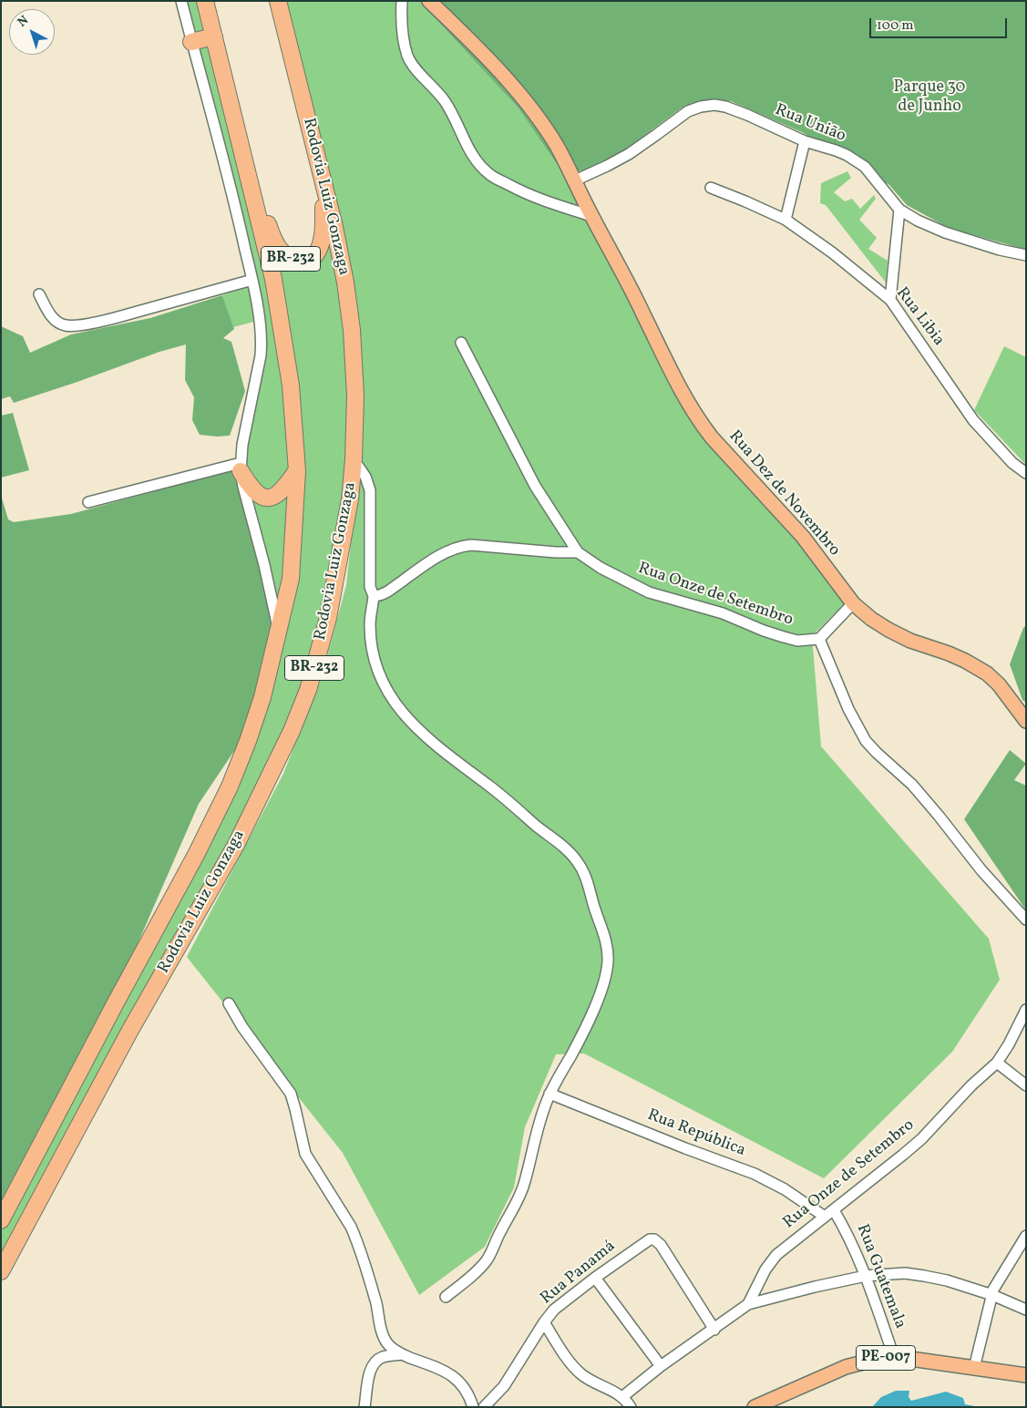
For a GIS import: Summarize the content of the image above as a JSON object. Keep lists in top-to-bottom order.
{
  "streets": {
    "highway": ["Rodovia Luiz Gonzaga", "BR-232"],
    "main road": ["Rua Dez de Novembro", "PE-007"],
    "street": [
      "Rua União",
      "Rua Libia",
      "Rua Onze de Setembro",
      "Rua República",
      "Rua Panamá",
      "Rua Guatemala"
    ]
  },
  "crossings": [
    ["Rua União", "Rua Dez de Novembro"],
    ["Rodovia Luiz Gonzaga", "BR-232"],
    ["Rua Onze de Setembro", "Rua República"],
    ["Rua Onze de Setembro", "Rua Guatemala"],
    ["Rua Guatemala", "PE-007"]
  ],
  "parks": ["Parque 30 de Junho"],
  "scale_bar": "100 m",
  "north": "top left"
}
